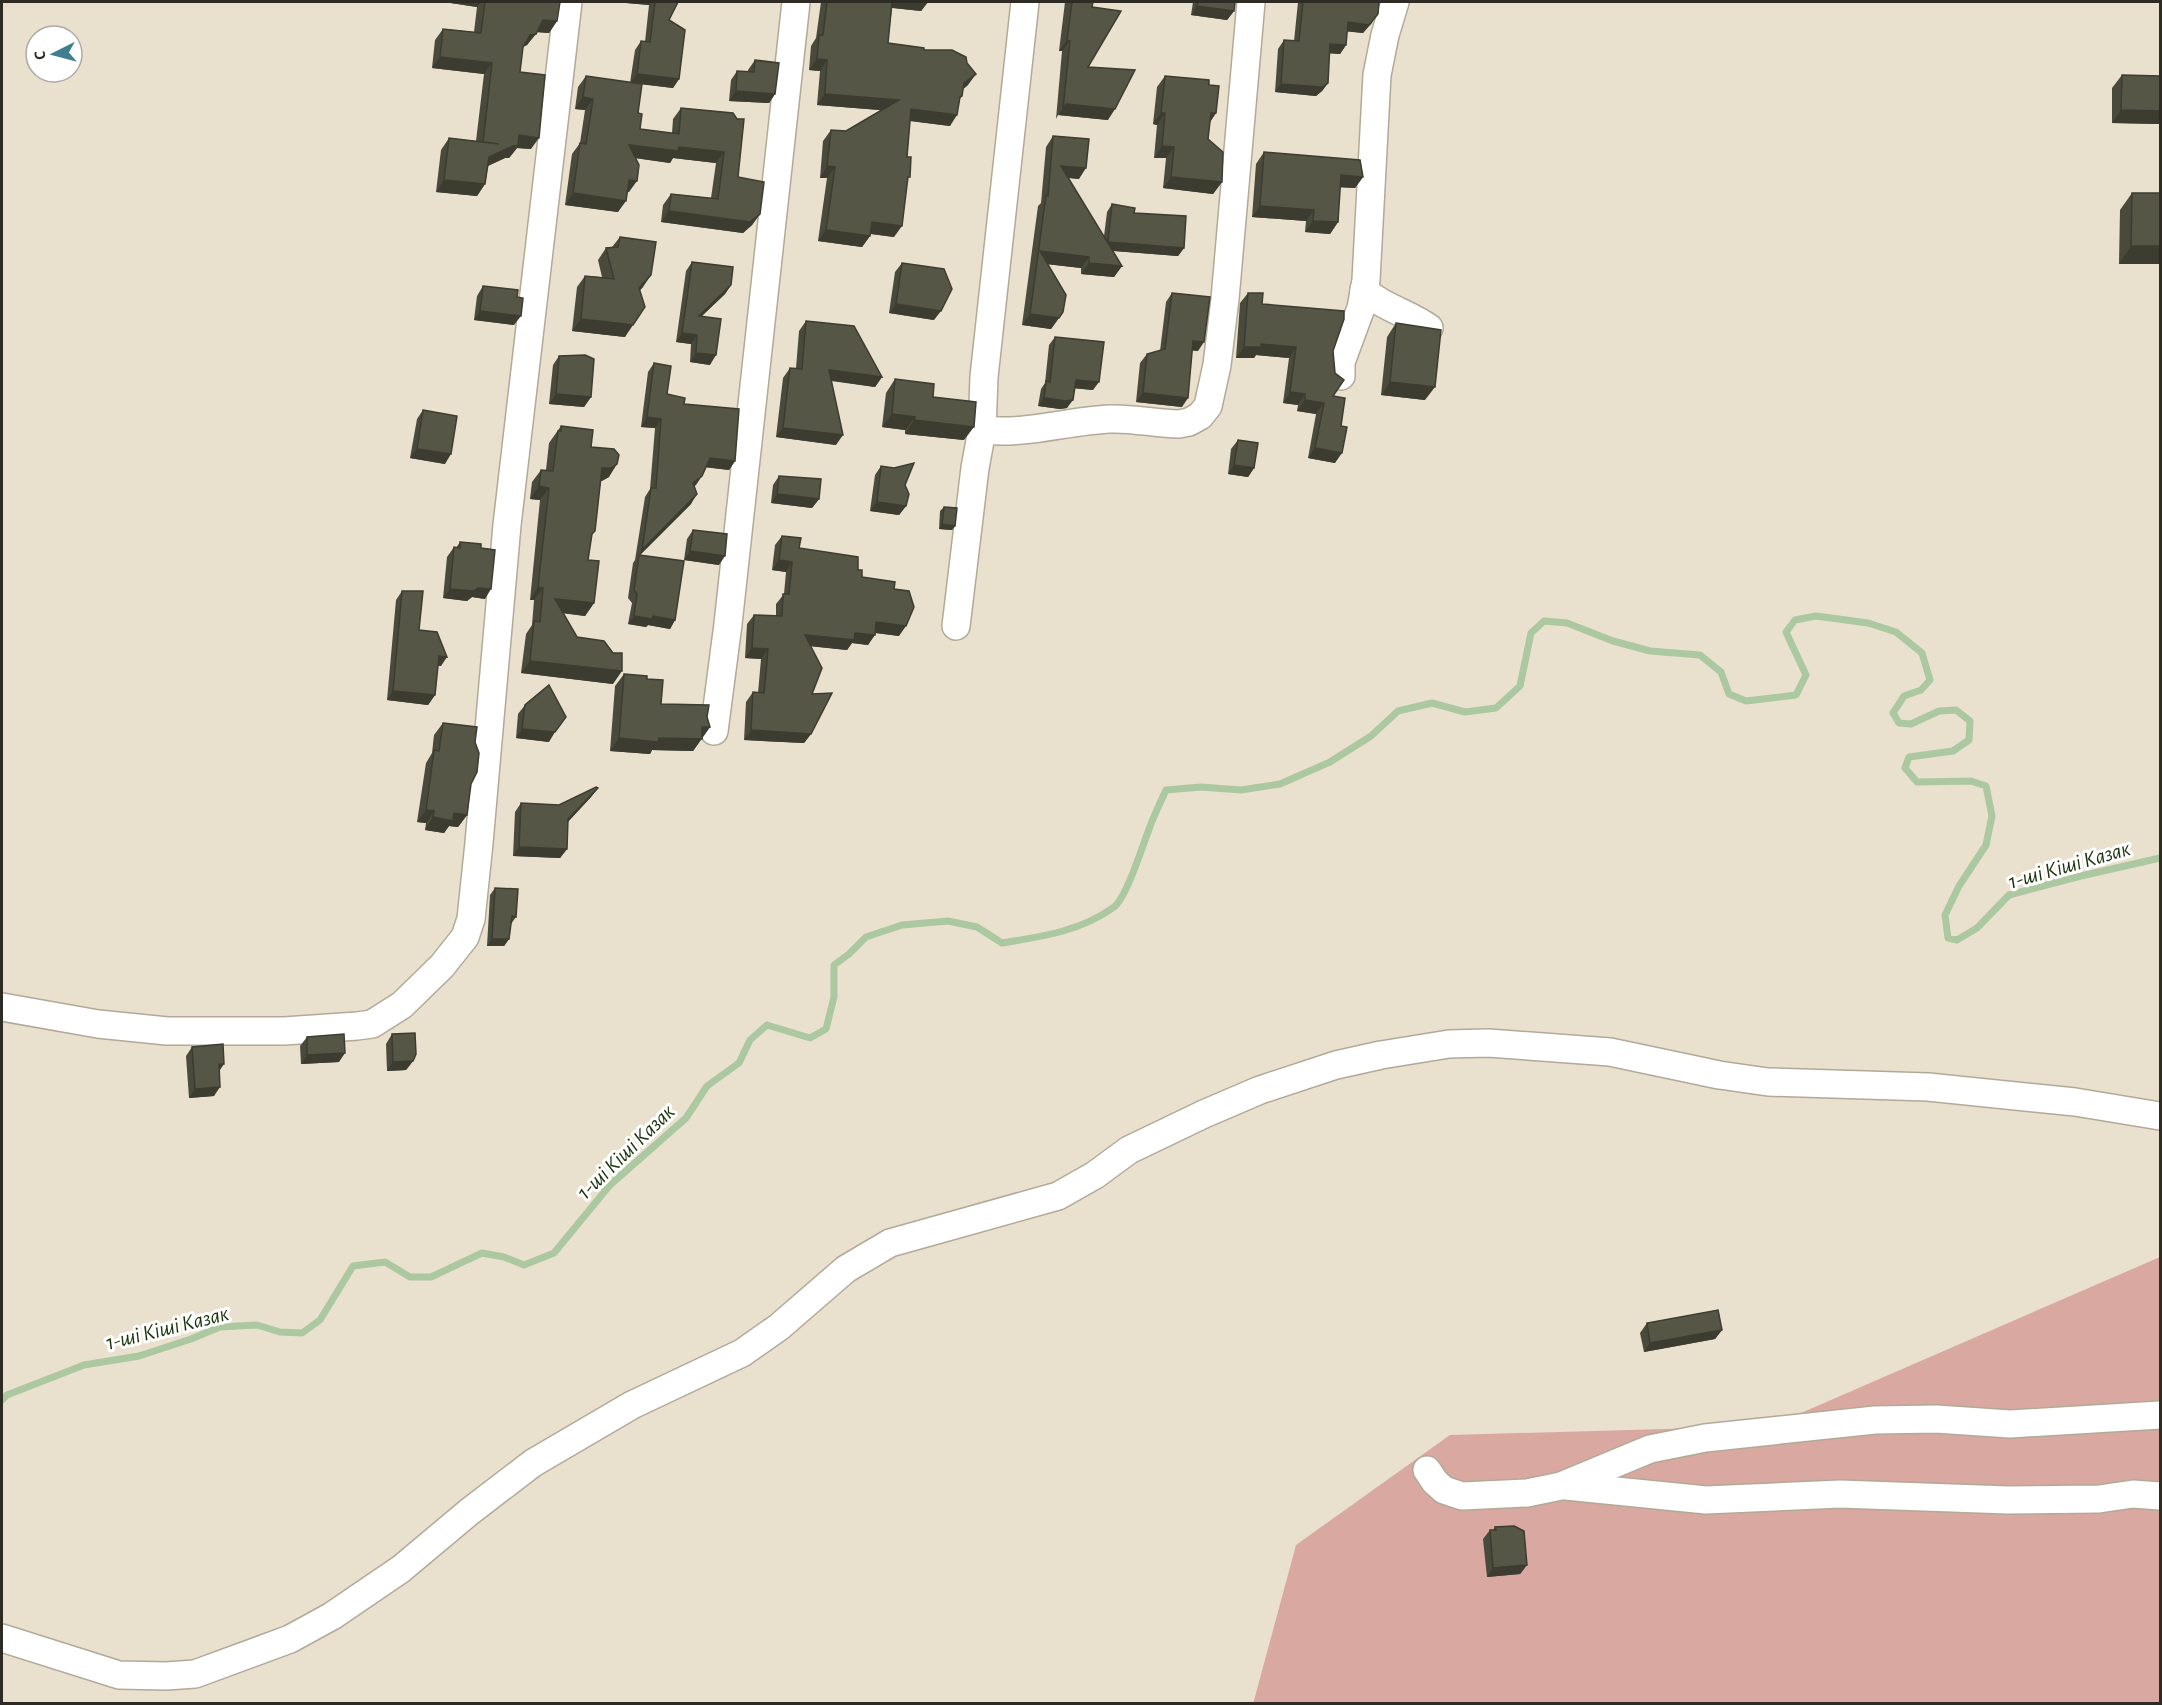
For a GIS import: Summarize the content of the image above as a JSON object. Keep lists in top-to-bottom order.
{
  "water": ["1-ші Кіші Казак"],
  "north": "left"
}
